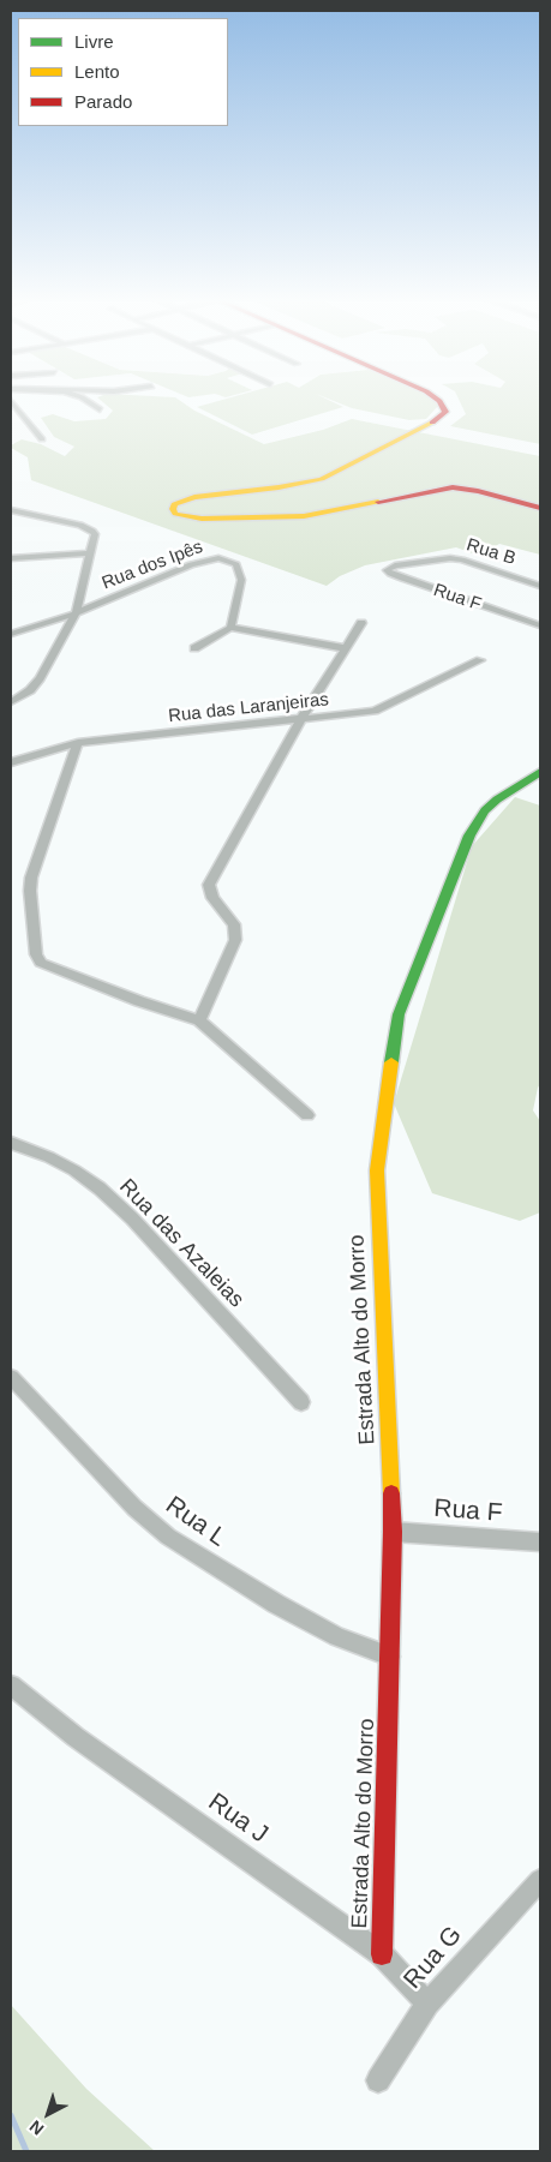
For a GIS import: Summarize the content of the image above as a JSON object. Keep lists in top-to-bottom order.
{
  "streets": {
    "street": [
      "Rua B",
      "Rua dos Ipês",
      "Rua F",
      "Rua das Laranjeiras",
      "Rua das Azaleias",
      "Estrada Alto do Morro",
      "Rua L",
      "Rua J",
      "Rua G"
    ]
  },
  "crossings": [
    ["Rua B", "Rua F"],
    ["Rua F", "Estrada Alto do Morro"],
    ["Estrada Alto do Morro", "Rua L"],
    ["Estrada Alto do Morro", "Rua J"],
    ["Rua J", "Rua G"]
  ],
  "legend": ["Livre", "Lento", "Parado"],
  "north": "bottom left"
}
